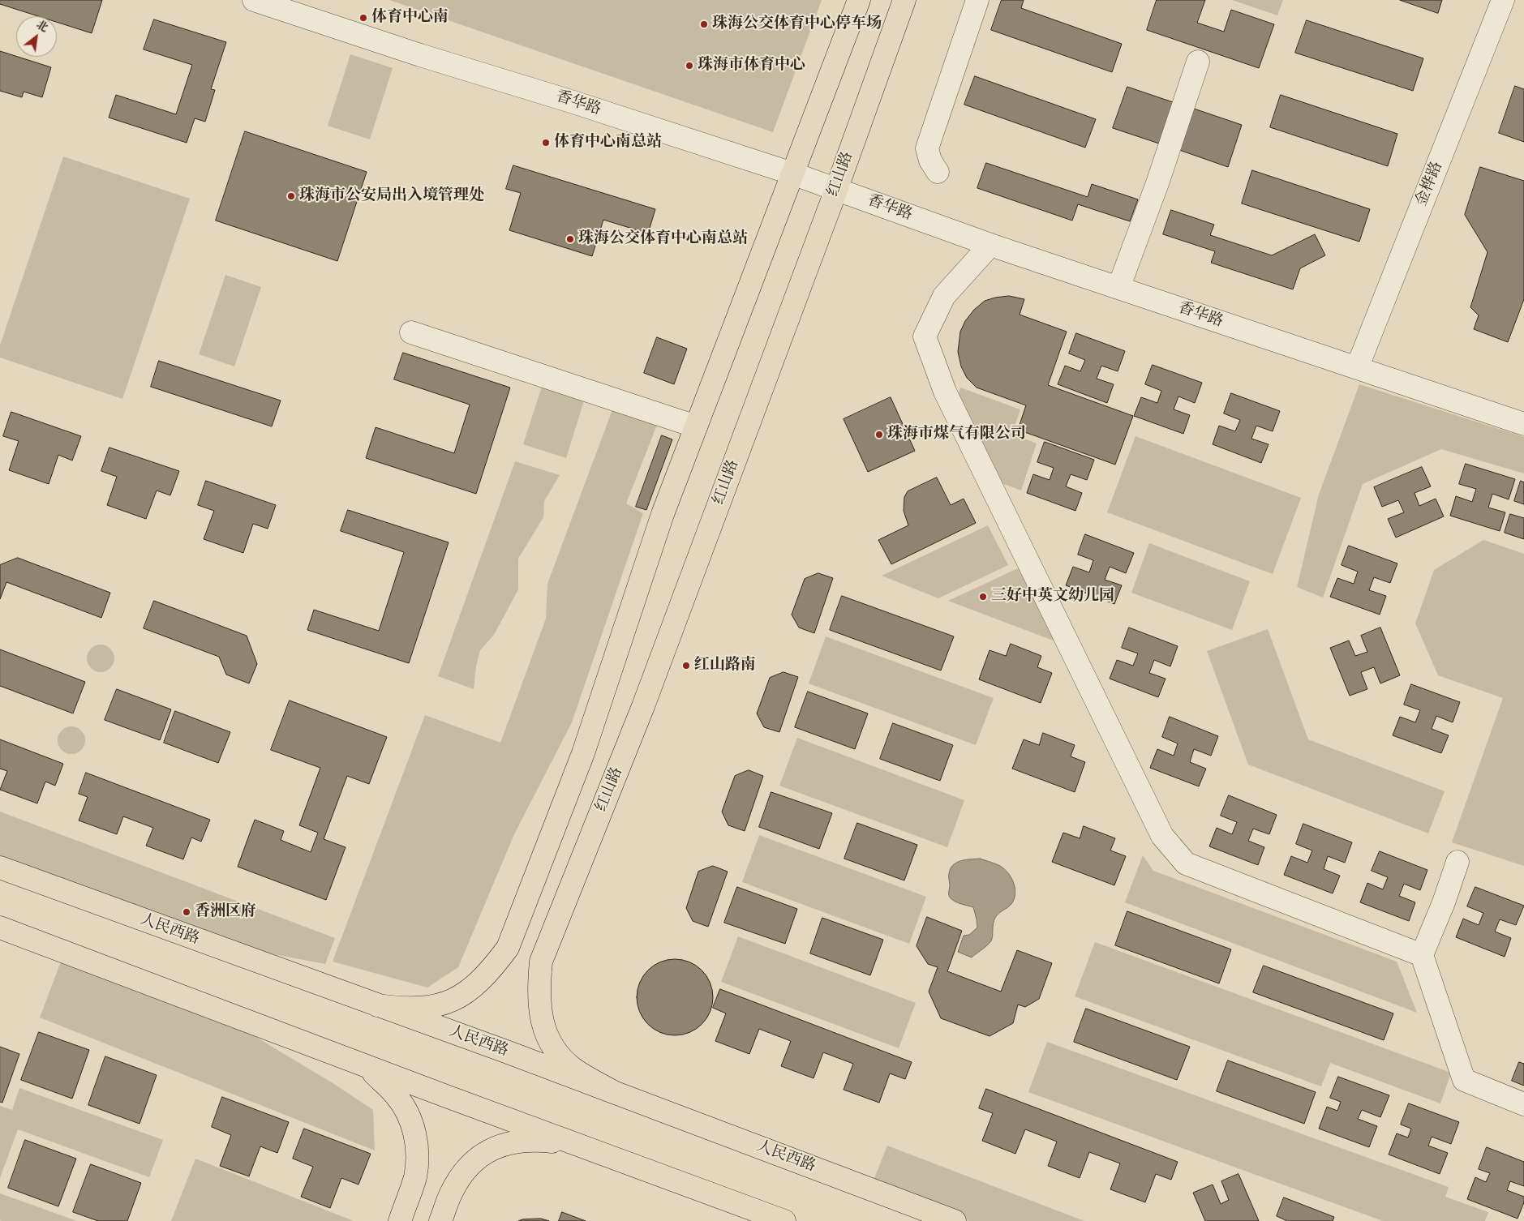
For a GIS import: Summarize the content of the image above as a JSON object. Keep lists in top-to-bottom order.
{
  "streets": {
    "main road": ["红山路", "人民西路"],
    "street": ["香华路", "金桦路"]
  },
  "crossings": [
    ["香华路", "红山路"],
    ["香华路", "金桦路"],
    ["红山路", "人民西路"]
  ],
  "places": [
    "体育中心南",
    "珠海公交体育中心停车场",
    "珠海市体育中心",
    "体育中心南总站",
    "珠海市公安局出入境管理处",
    "珠海公交体育中心南总站",
    "珠海市煤气有限公司",
    "三好中英文幼儿园",
    "红山路南",
    "香洲区府"
  ],
  "north": "top right"
}
